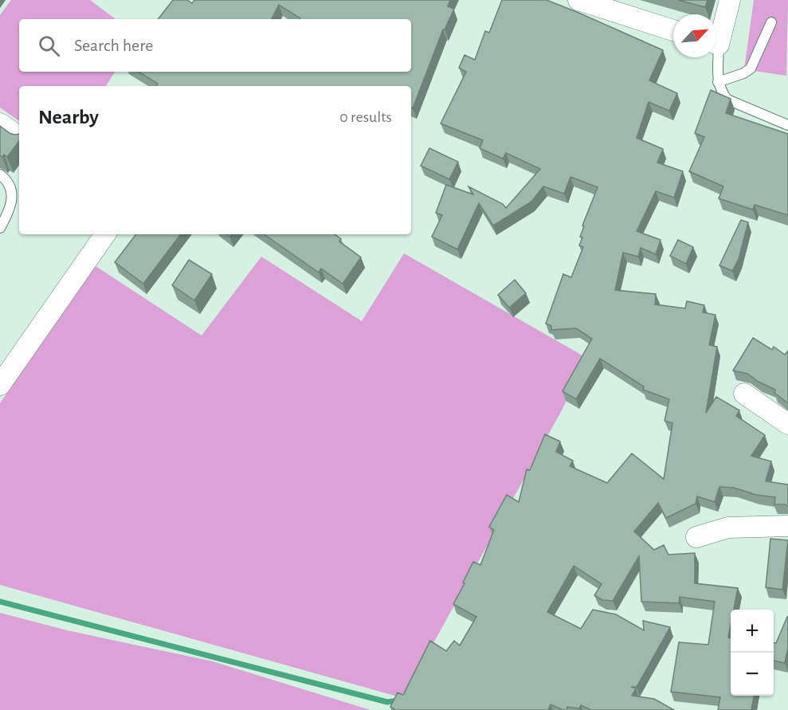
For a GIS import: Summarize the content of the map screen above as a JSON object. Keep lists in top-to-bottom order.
{
  "north": "top right",
  "page": {
    "search": "Search here",
    "heading": ["Nearby", "0 results"],
    "map_buttons": ["+", "−"]
  }
}
